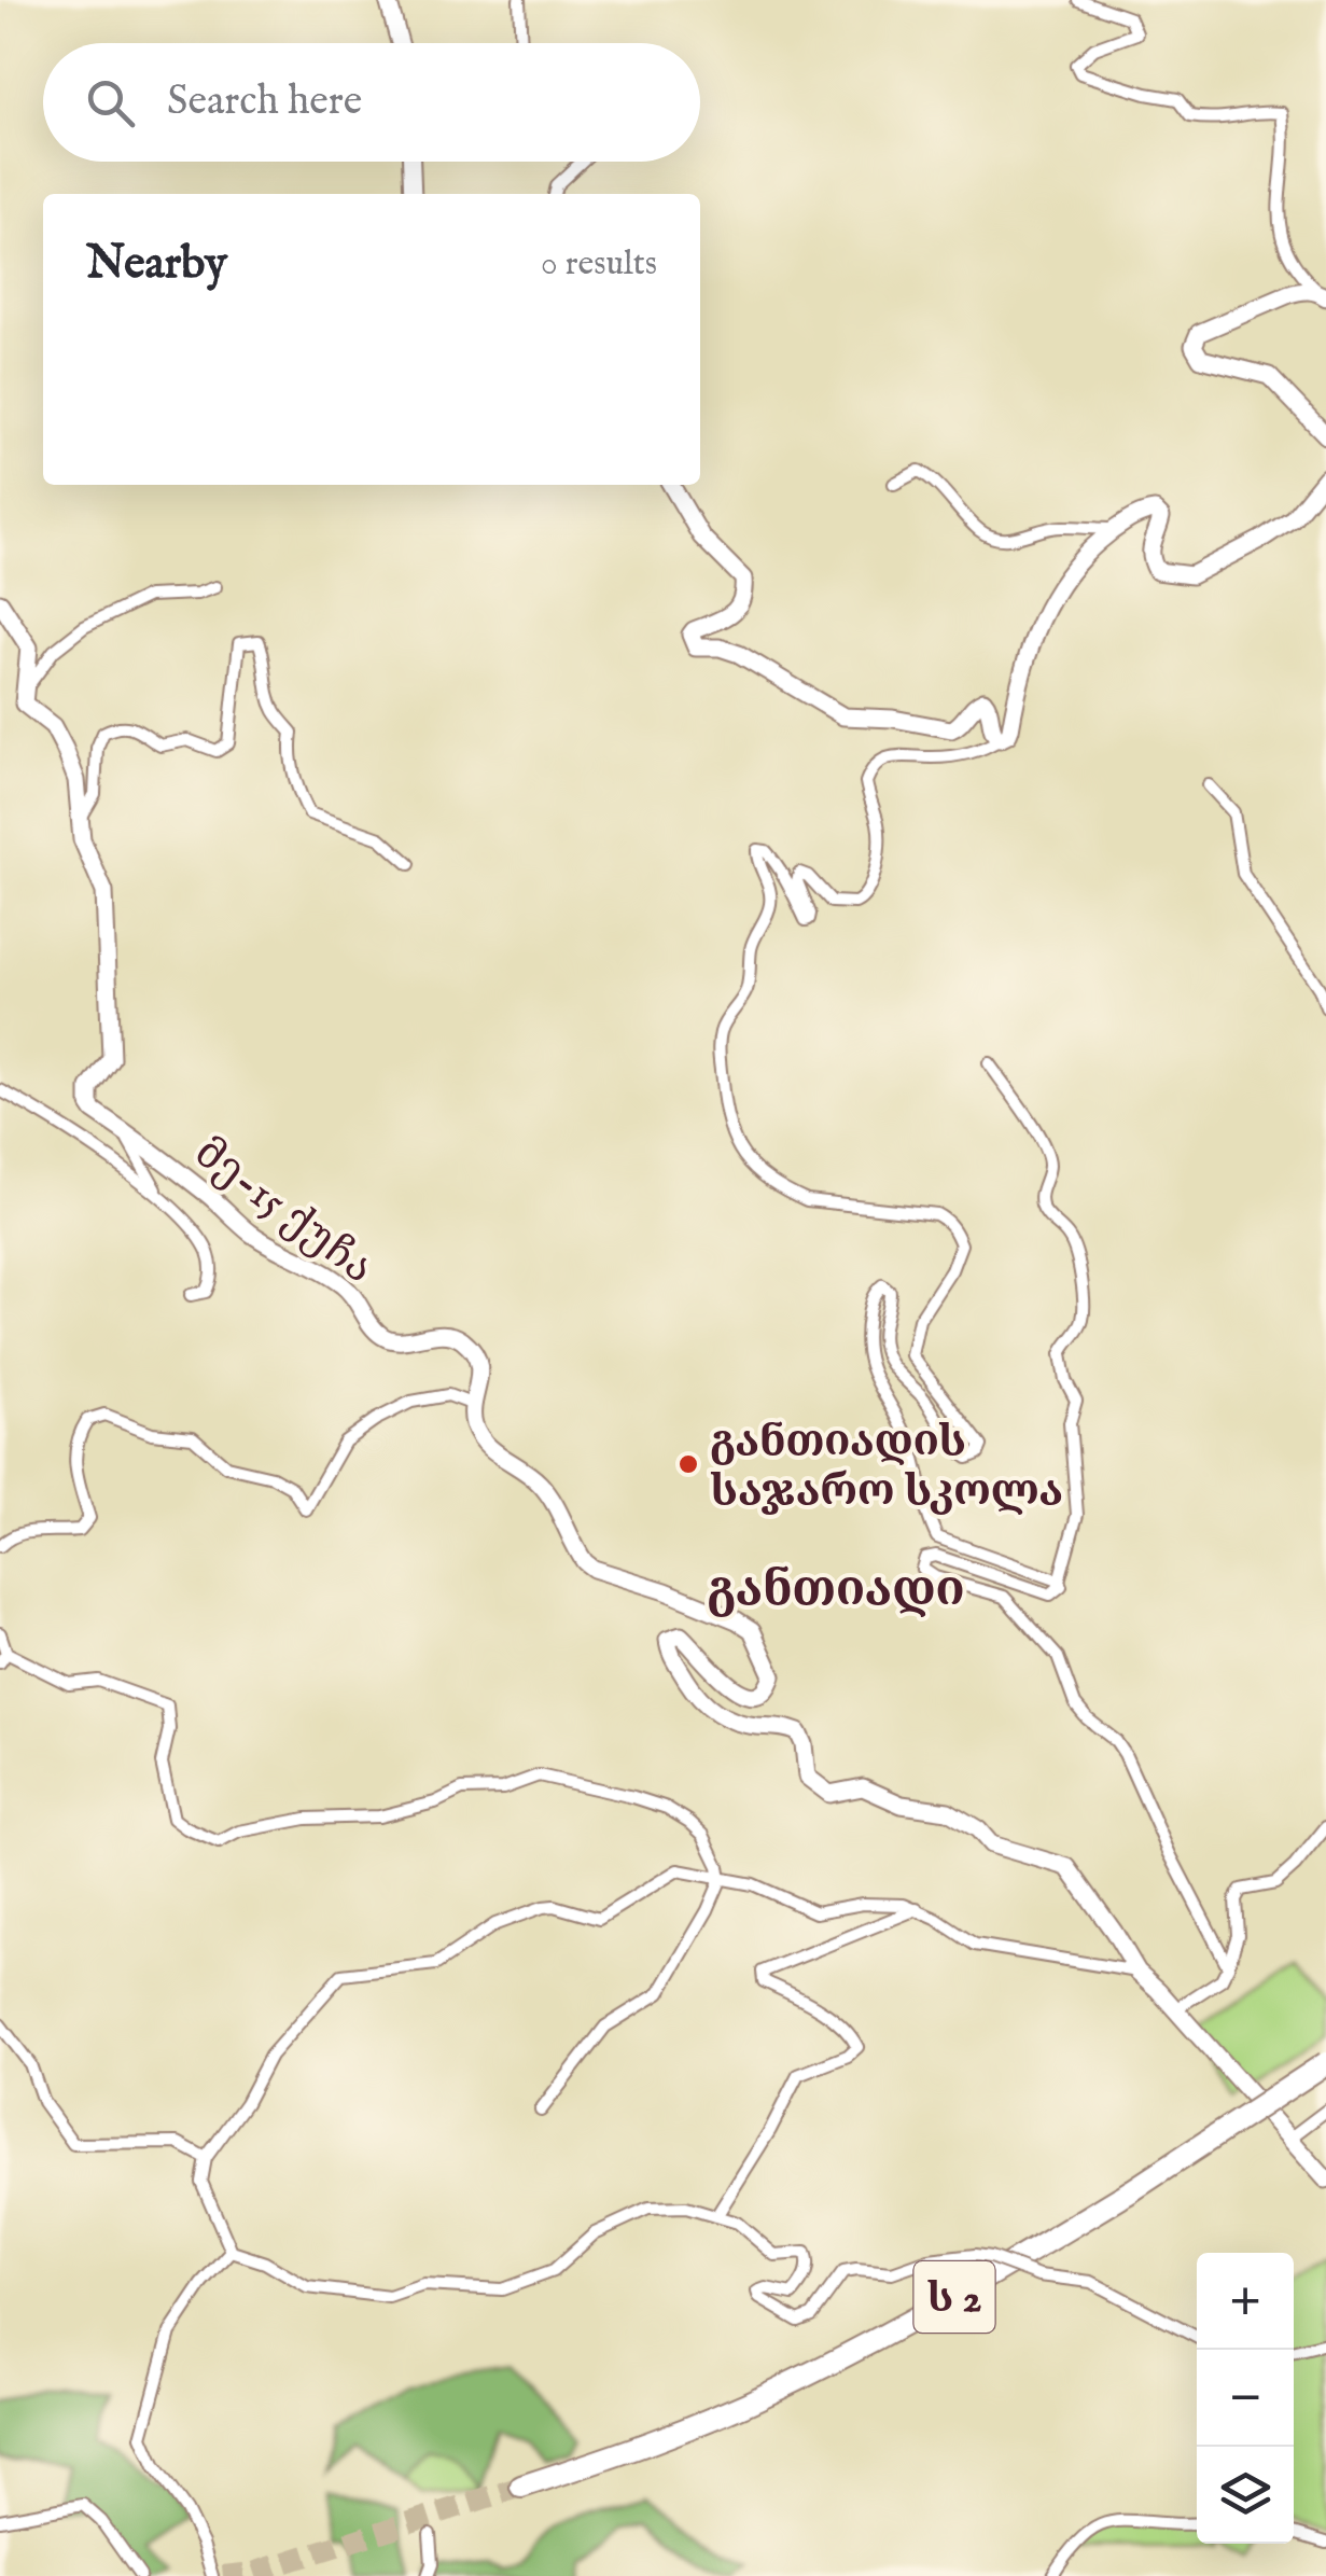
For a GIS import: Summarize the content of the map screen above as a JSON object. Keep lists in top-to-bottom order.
{
  "streets": {
    "highway": ["ს 2"],
    "street": ["მე-15 ქუჩა"]
  },
  "districts": ["განთიადი"],
  "places": ["განთიადის საჯარო სკოლა"],
  "page": {
    "search": "Search here",
    "heading": ["Nearby", "0 results"],
    "map_buttons": ["+", "−"]
  }
}
